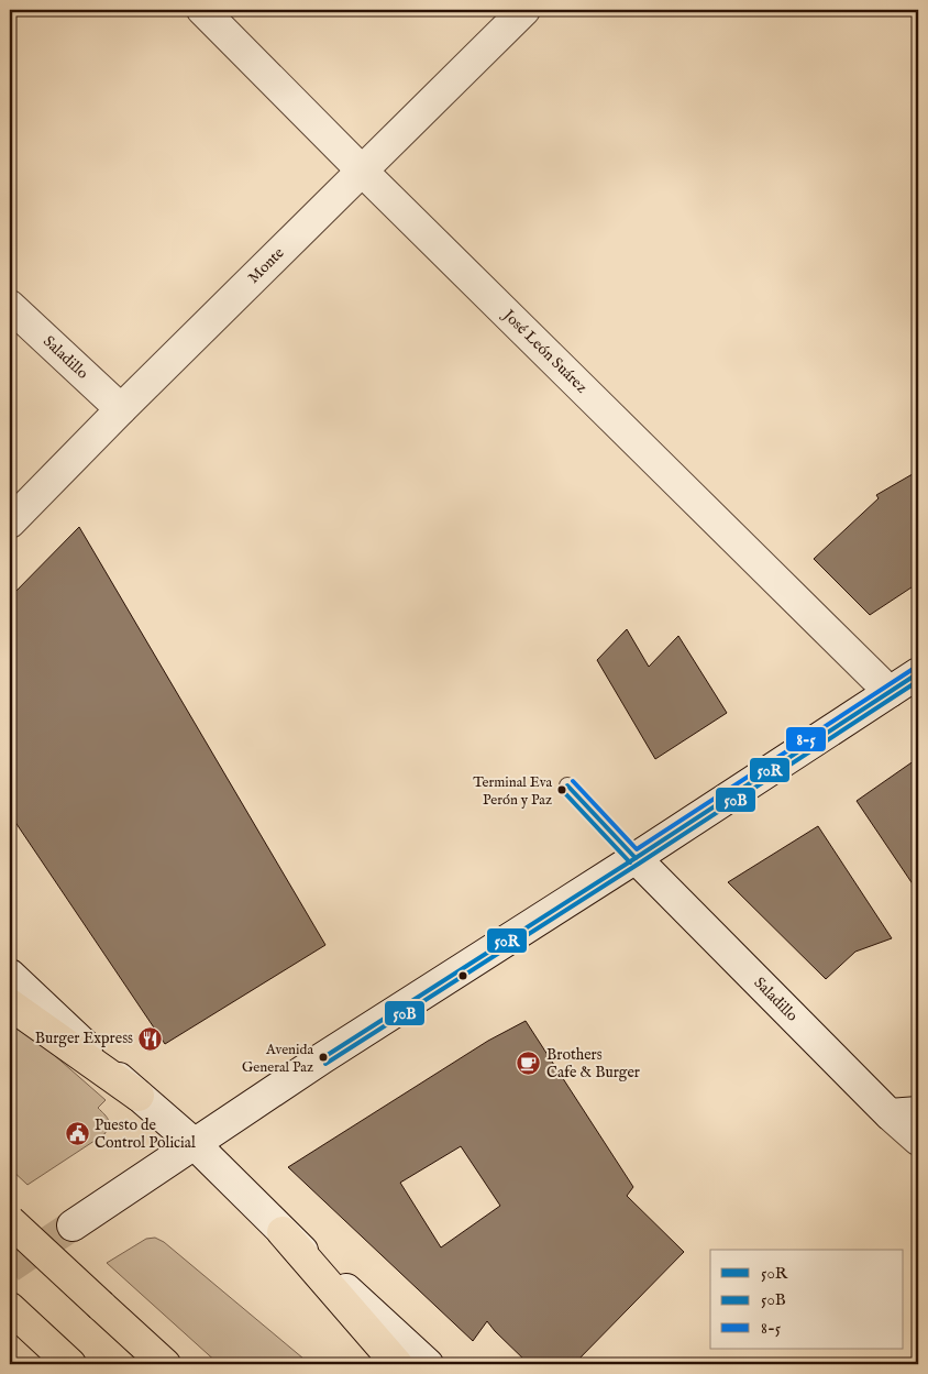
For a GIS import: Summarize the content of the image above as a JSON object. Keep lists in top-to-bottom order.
{
  "streets": {
    "street": ["Monte", "José León Suárez", "Saladillo"]
  },
  "crossings": [
    ["Monte", "José León Suárez"],
    ["Monte", "Saladillo"]
  ],
  "places": {
    "other": ["Terminal Eva Perón y Paz", "Avenida General Paz"],
    "restaurant": ["Burger Express"],
    "cafe": ["Brothers Cafe & Burger"],
    "public building": ["Puesto de Control Policial"]
  },
  "lines": ["transit line 8-5", "transit line 50R", "transit line 50B"],
  "legend": ["50R", "50B", "8-5"]
}
